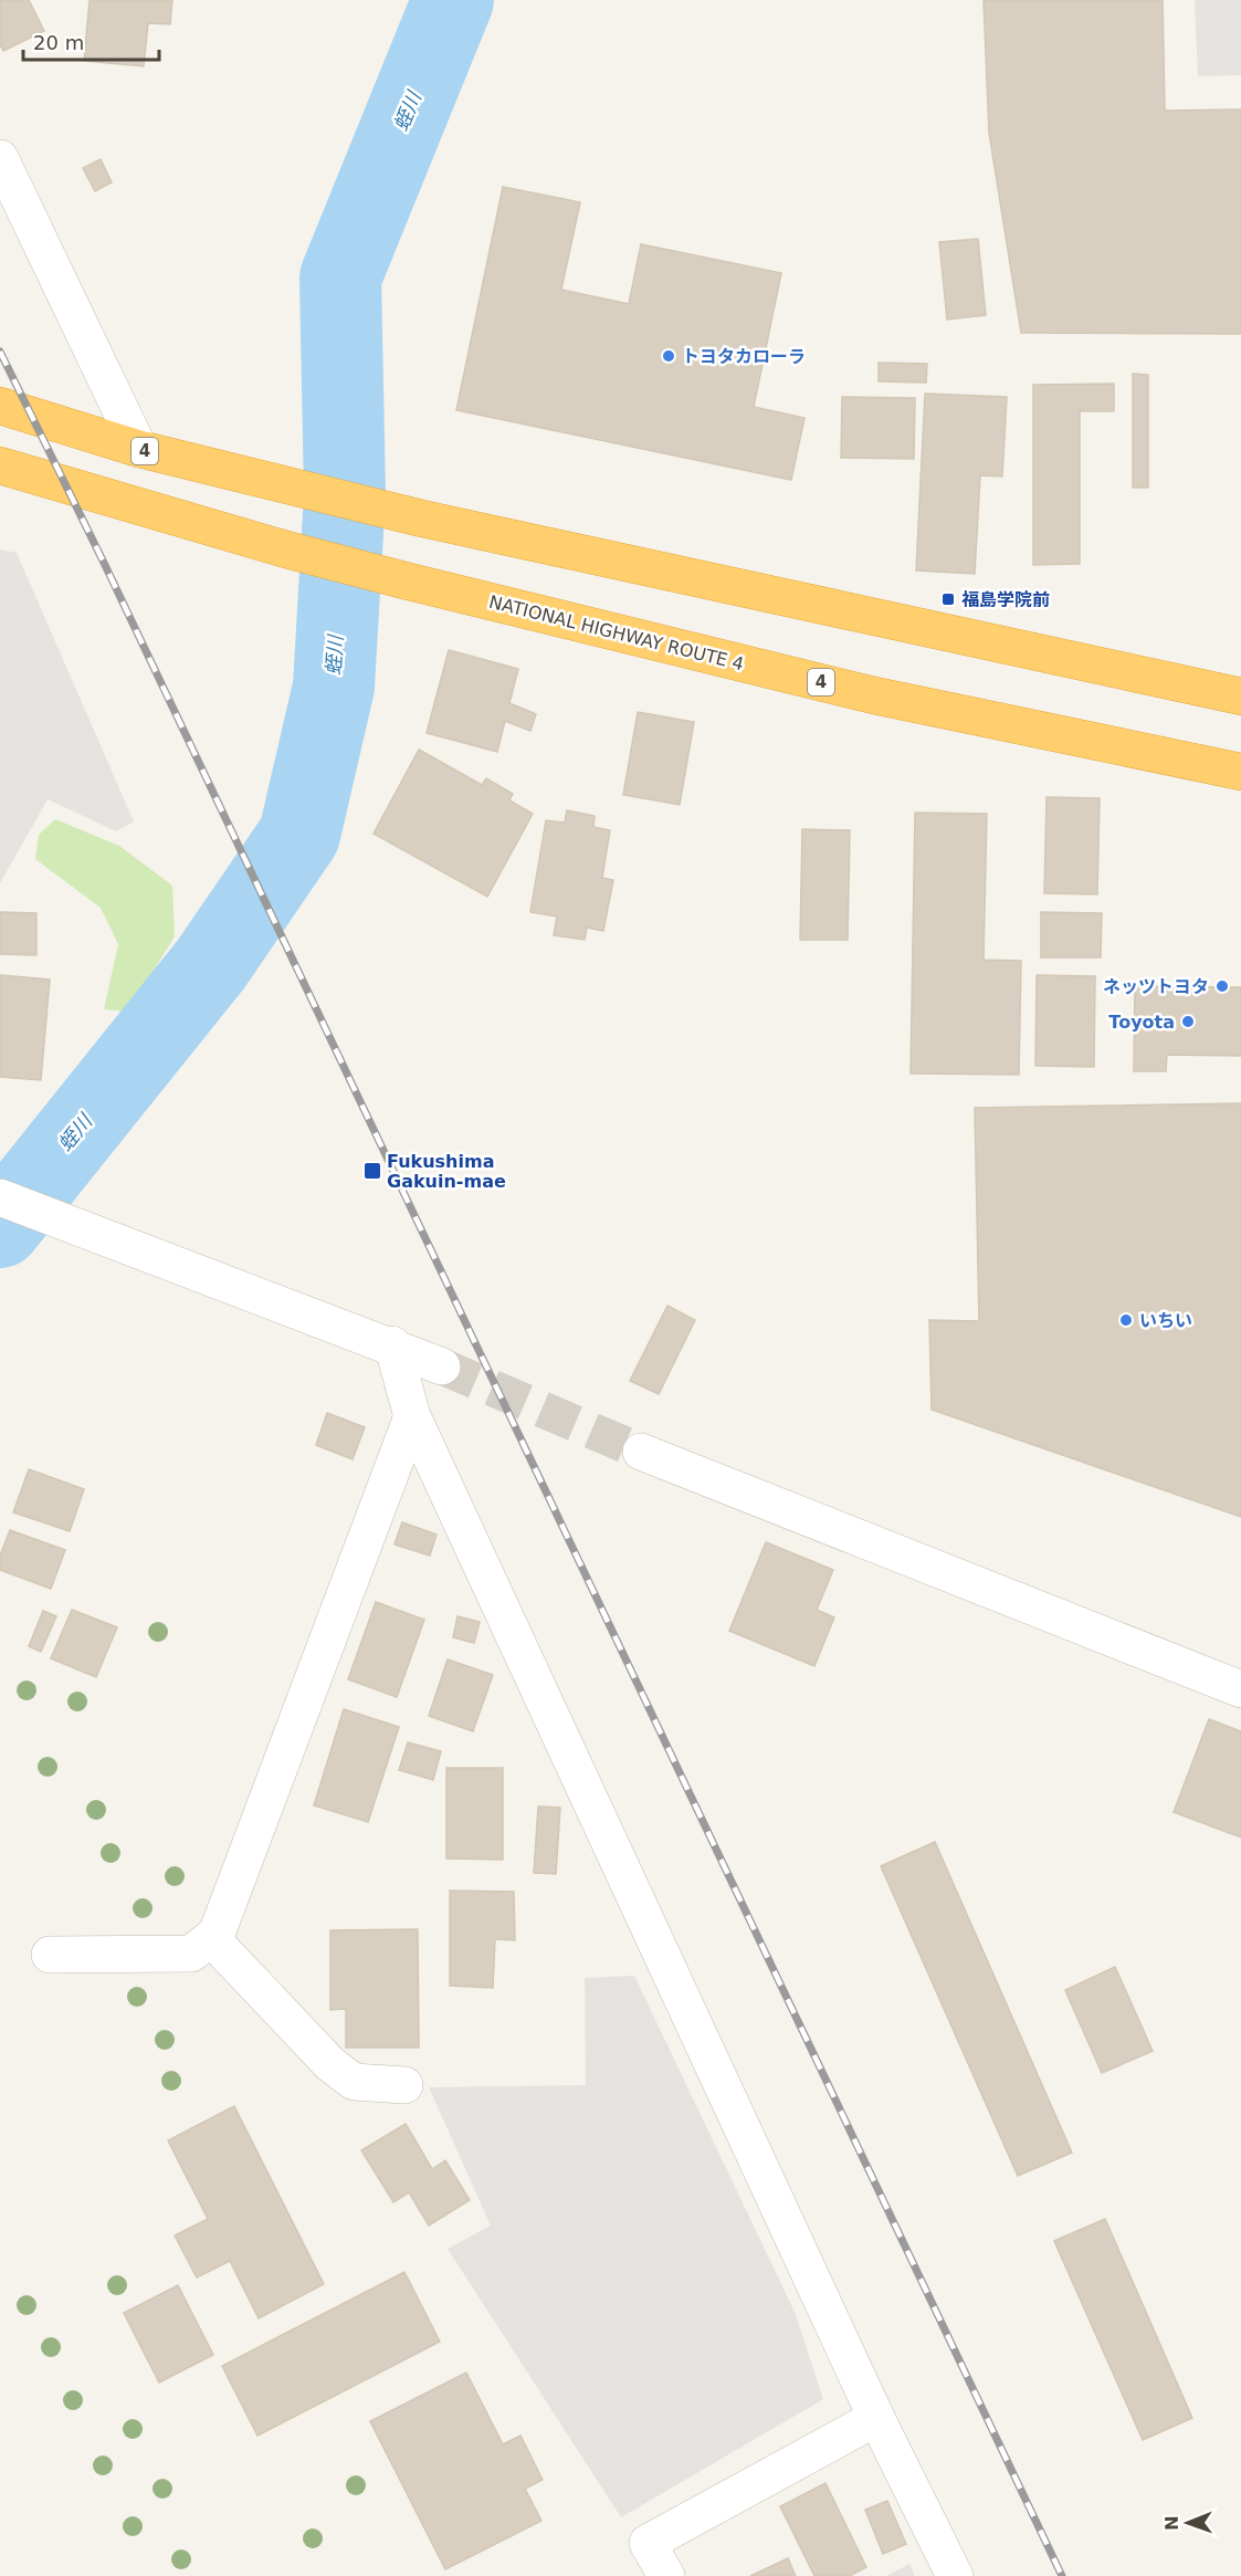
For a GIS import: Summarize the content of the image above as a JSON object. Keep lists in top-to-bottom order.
{
  "streets": {
    "highway": ["4", "NATIONAL HIGHWAY ROUTE 4"]
  },
  "water": ["蛭川"],
  "places": {
    "other": [
      "トヨタカローラ",
      "ネッツトヨタ",
      "Toyota",
      "いちい"
    ],
    "transit": ["福島学院前", "Fukushima Gakuin-mae"]
  },
  "scale_bar": "20 m",
  "north": "left"
}
